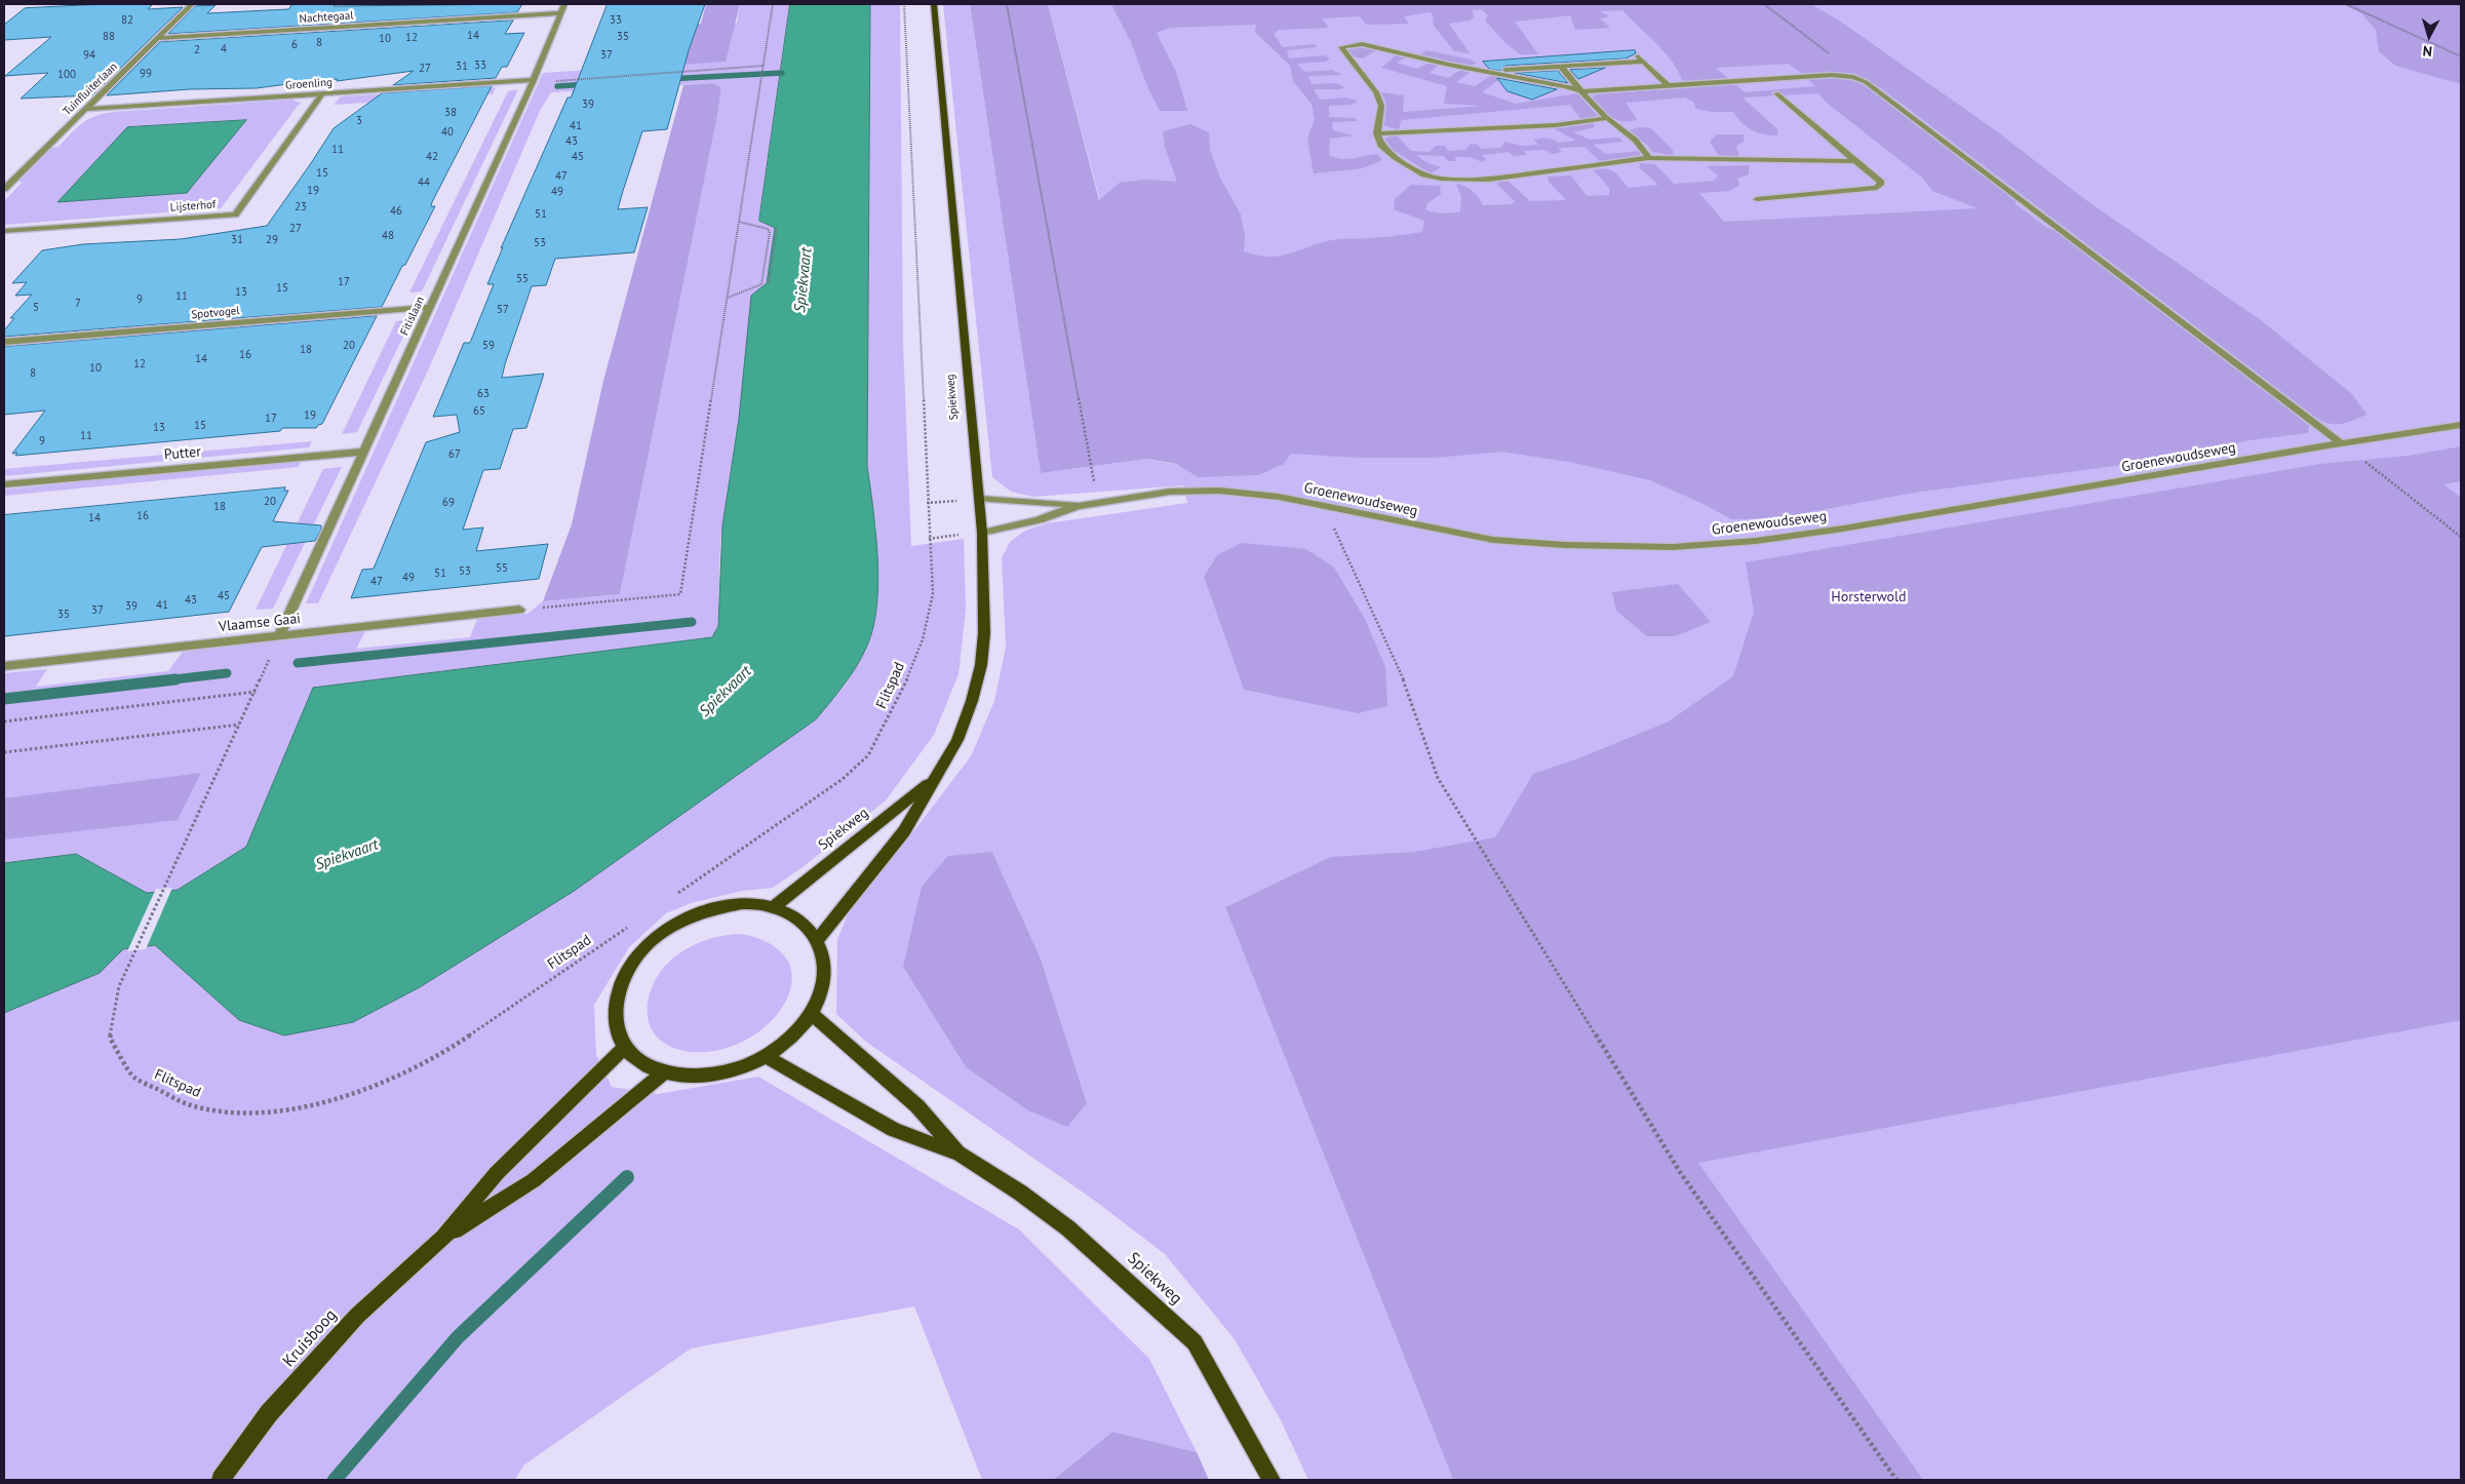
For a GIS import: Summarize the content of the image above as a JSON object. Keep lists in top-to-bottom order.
{
  "streets": {
    "main road": ["Spiekweg", "Kruisboog"],
    "street": [
      "Nachtegaal",
      "Groenling",
      "Tuinfluiterlaan",
      "Lijsterhof",
      "Spotvogel",
      "Fitislaan",
      "Putter",
      "Groenewoudseweg",
      "Vlaamse Gaai"
    ],
    "path": ["Flitspad"]
  },
  "crossings": [
    ["Nachtegaal", "Tuinfluiterlaan"],
    ["Nachtegaal", "Fitislaan"],
    ["Groenling", "Tuinfluiterlaan"],
    ["Groenling", "Lijsterhof"],
    ["Groenling", "Fitislaan"],
    ["Spotvogel", "Fitislaan"],
    ["Fitislaan", "Putter"],
    ["Fitislaan", "Vlaamse Gaai"],
    ["Fitislaan", "Flitspad"],
    ["Spiekweg", "Groenewoudseweg"],
    ["Vlaamse Gaai", "Flitspad"]
  ],
  "water": ["Spiekvaart"],
  "parks": ["Horsterwold"],
  "house_numbers": [
    "82",
    "33",
    "14",
    "88",
    "35",
    "12",
    "10",
    "8",
    "6",
    "4",
    "2",
    "94",
    "37",
    "33",
    "31",
    "27",
    "99",
    "100",
    "39",
    "38",
    "3",
    "41",
    "40",
    "43",
    "11",
    "42",
    "45",
    "15",
    "47",
    "44",
    "19",
    "49",
    "23",
    "46",
    "51",
    "27",
    "48",
    "31",
    "29",
    "53",
    "55",
    "17",
    "15",
    "13",
    "11",
    "9",
    "7",
    "5",
    "57",
    "20",
    "59",
    "18",
    "16",
    "14",
    "12",
    "10",
    "8",
    "63",
    "65",
    "19",
    "17",
    "15",
    "13",
    "11",
    "9",
    "67",
    "20",
    "69",
    "18",
    "16",
    "14",
    "55",
    "53",
    "51",
    "49",
    "47",
    "45",
    "43",
    "41",
    "39",
    "37",
    "35"
  ],
  "north": "bottom"
}
